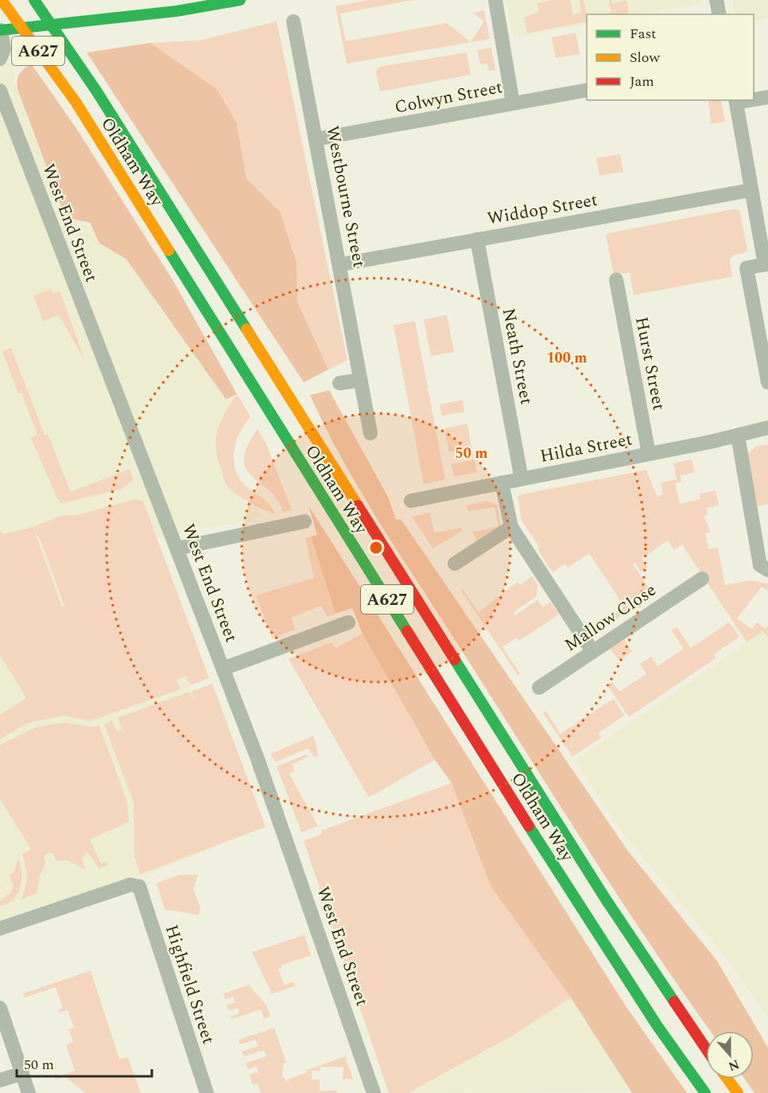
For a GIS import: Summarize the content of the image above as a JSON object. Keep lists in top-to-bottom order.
{
  "streets": {
    "main road": ["A627", "Oldham Way"],
    "street": [
      "Colwyn Street",
      "Westbourne Street",
      "Widdop Street",
      "West End Street",
      "Neath Street",
      "Hurst Street",
      "Hilda Street",
      "Mallow Close",
      "Highfield Street"
    ]
  },
  "crossings": [
    ["Colwyn Street", "Westbourne Street"],
    ["Westbourne Street", "Widdop Street"],
    ["Widdop Street", "Neath Street"],
    ["Neath Street", "Hilda Street"],
    ["Hurst Street", "Hilda Street"]
  ],
  "legend": ["Fast", "Slow", "Jam"],
  "scale_bar": "50 m",
  "north": "bottom",
  "rings": ["100 m", "50 m"]
}
